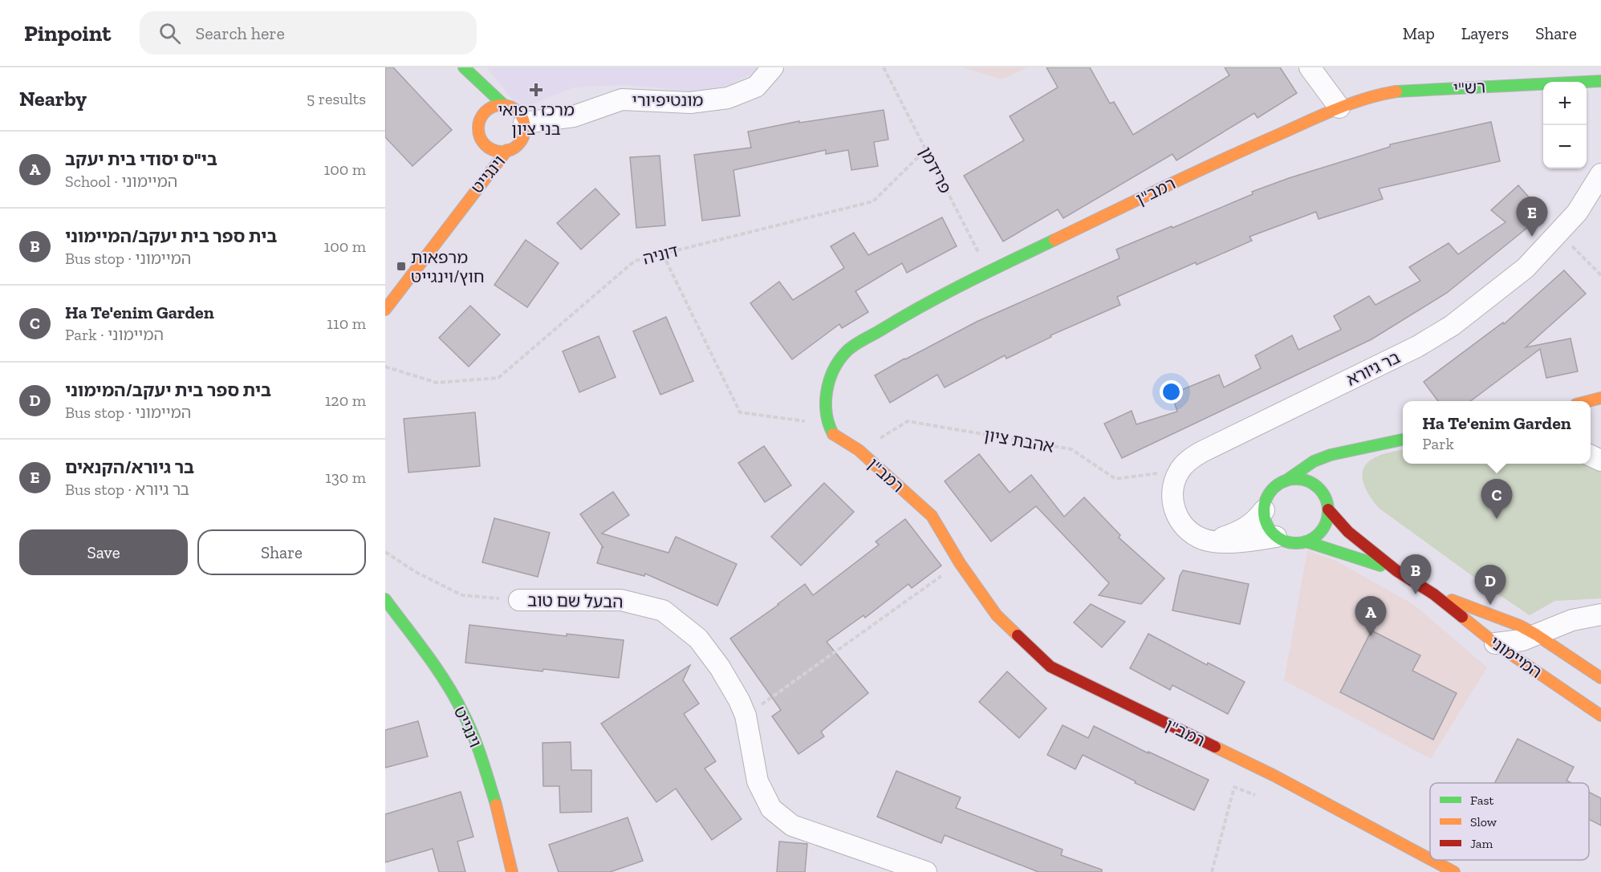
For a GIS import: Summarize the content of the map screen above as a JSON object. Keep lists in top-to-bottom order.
{
  "streets": {
    "street": [
      "רש\"י",
      "מונטיפיורי",
      "וינגייט",
      "רמב\"ן",
      "בר גיורא",
      "הבעל שם טוב",
      "המיימוני"
    ],
    "path": ["פרידמן", "דוניה", "אהבת ציון"]
  },
  "crossings": [
    ["רש\"י", "רמב\"ן"],
    ["מונטיפיורי", "וינגייט"],
    ["פרידמן", "רמב\"ן"],
    ["פרידמן", "דוניה"],
    ["רמב\"ן", "אהבת ציון"],
    ["בר גיורא", "אהבת ציון"],
    ["בר גיורא", "המיימוני"]
  ],
  "places": {
    "health": ["מרכז רפואי בני ציון"],
    "transit": ["מרפאות חוץ/וינגייט"]
  },
  "legend": ["Fast", "Slow", "Jam"],
  "page": {
    "header": "Pinpoint",
    "search": "Search here",
    "nav": ["Map", "Layers", "Share"],
    "heading": ["Nearby", "5 results"],
    "map_buttons": ["+", "−"],
    "list": [
      {
        "mark": "A",
        "name": "בי\"ס יסודי בית יעקב",
        "note": "School · המיימוני",
        "value": "100 m"
      },
      {
        "mark": "B",
        "name": "בית ספר בית יעקב/המיימוני",
        "note": "Bus stop · המיימוני",
        "value": "100 m"
      },
      {
        "mark": "C",
        "name": "Ha Te'enim Garden",
        "note": "Park · המיימוני",
        "value": "110 m"
      },
      {
        "mark": "D",
        "name": "בית ספר בית יעקב/המימוני",
        "note": "Bus stop · המיימוני",
        "value": "120 m"
      },
      {
        "mark": "E",
        "name": "בר גיורא/הקנאים",
        "note": "Bus stop · בר גיורא",
        "value": "130 m"
      }
    ],
    "pins": [
      "E",
      "C",
      "B",
      "D",
      "A"
    ],
    "popup": ["Ha Te'enim Garden", "Park"],
    "buttons": ["Save", "Share"]
  }
}
